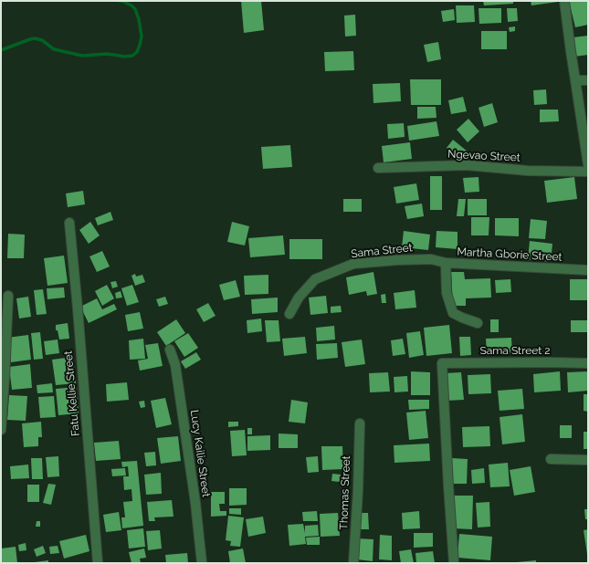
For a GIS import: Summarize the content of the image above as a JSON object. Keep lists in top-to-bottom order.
{
  "streets": {
    "street": [
      "Ngevao Street",
      "Sama Street",
      "Martha Gborie Street",
      "Sama Street 2",
      "Fatu Kellie Street",
      "Lucy Kailie Street",
      "Thomas Street"
    ]
  },
  "crossings": [
    ["Sama Street", "Martha Gborie Street"]
  ]
}
